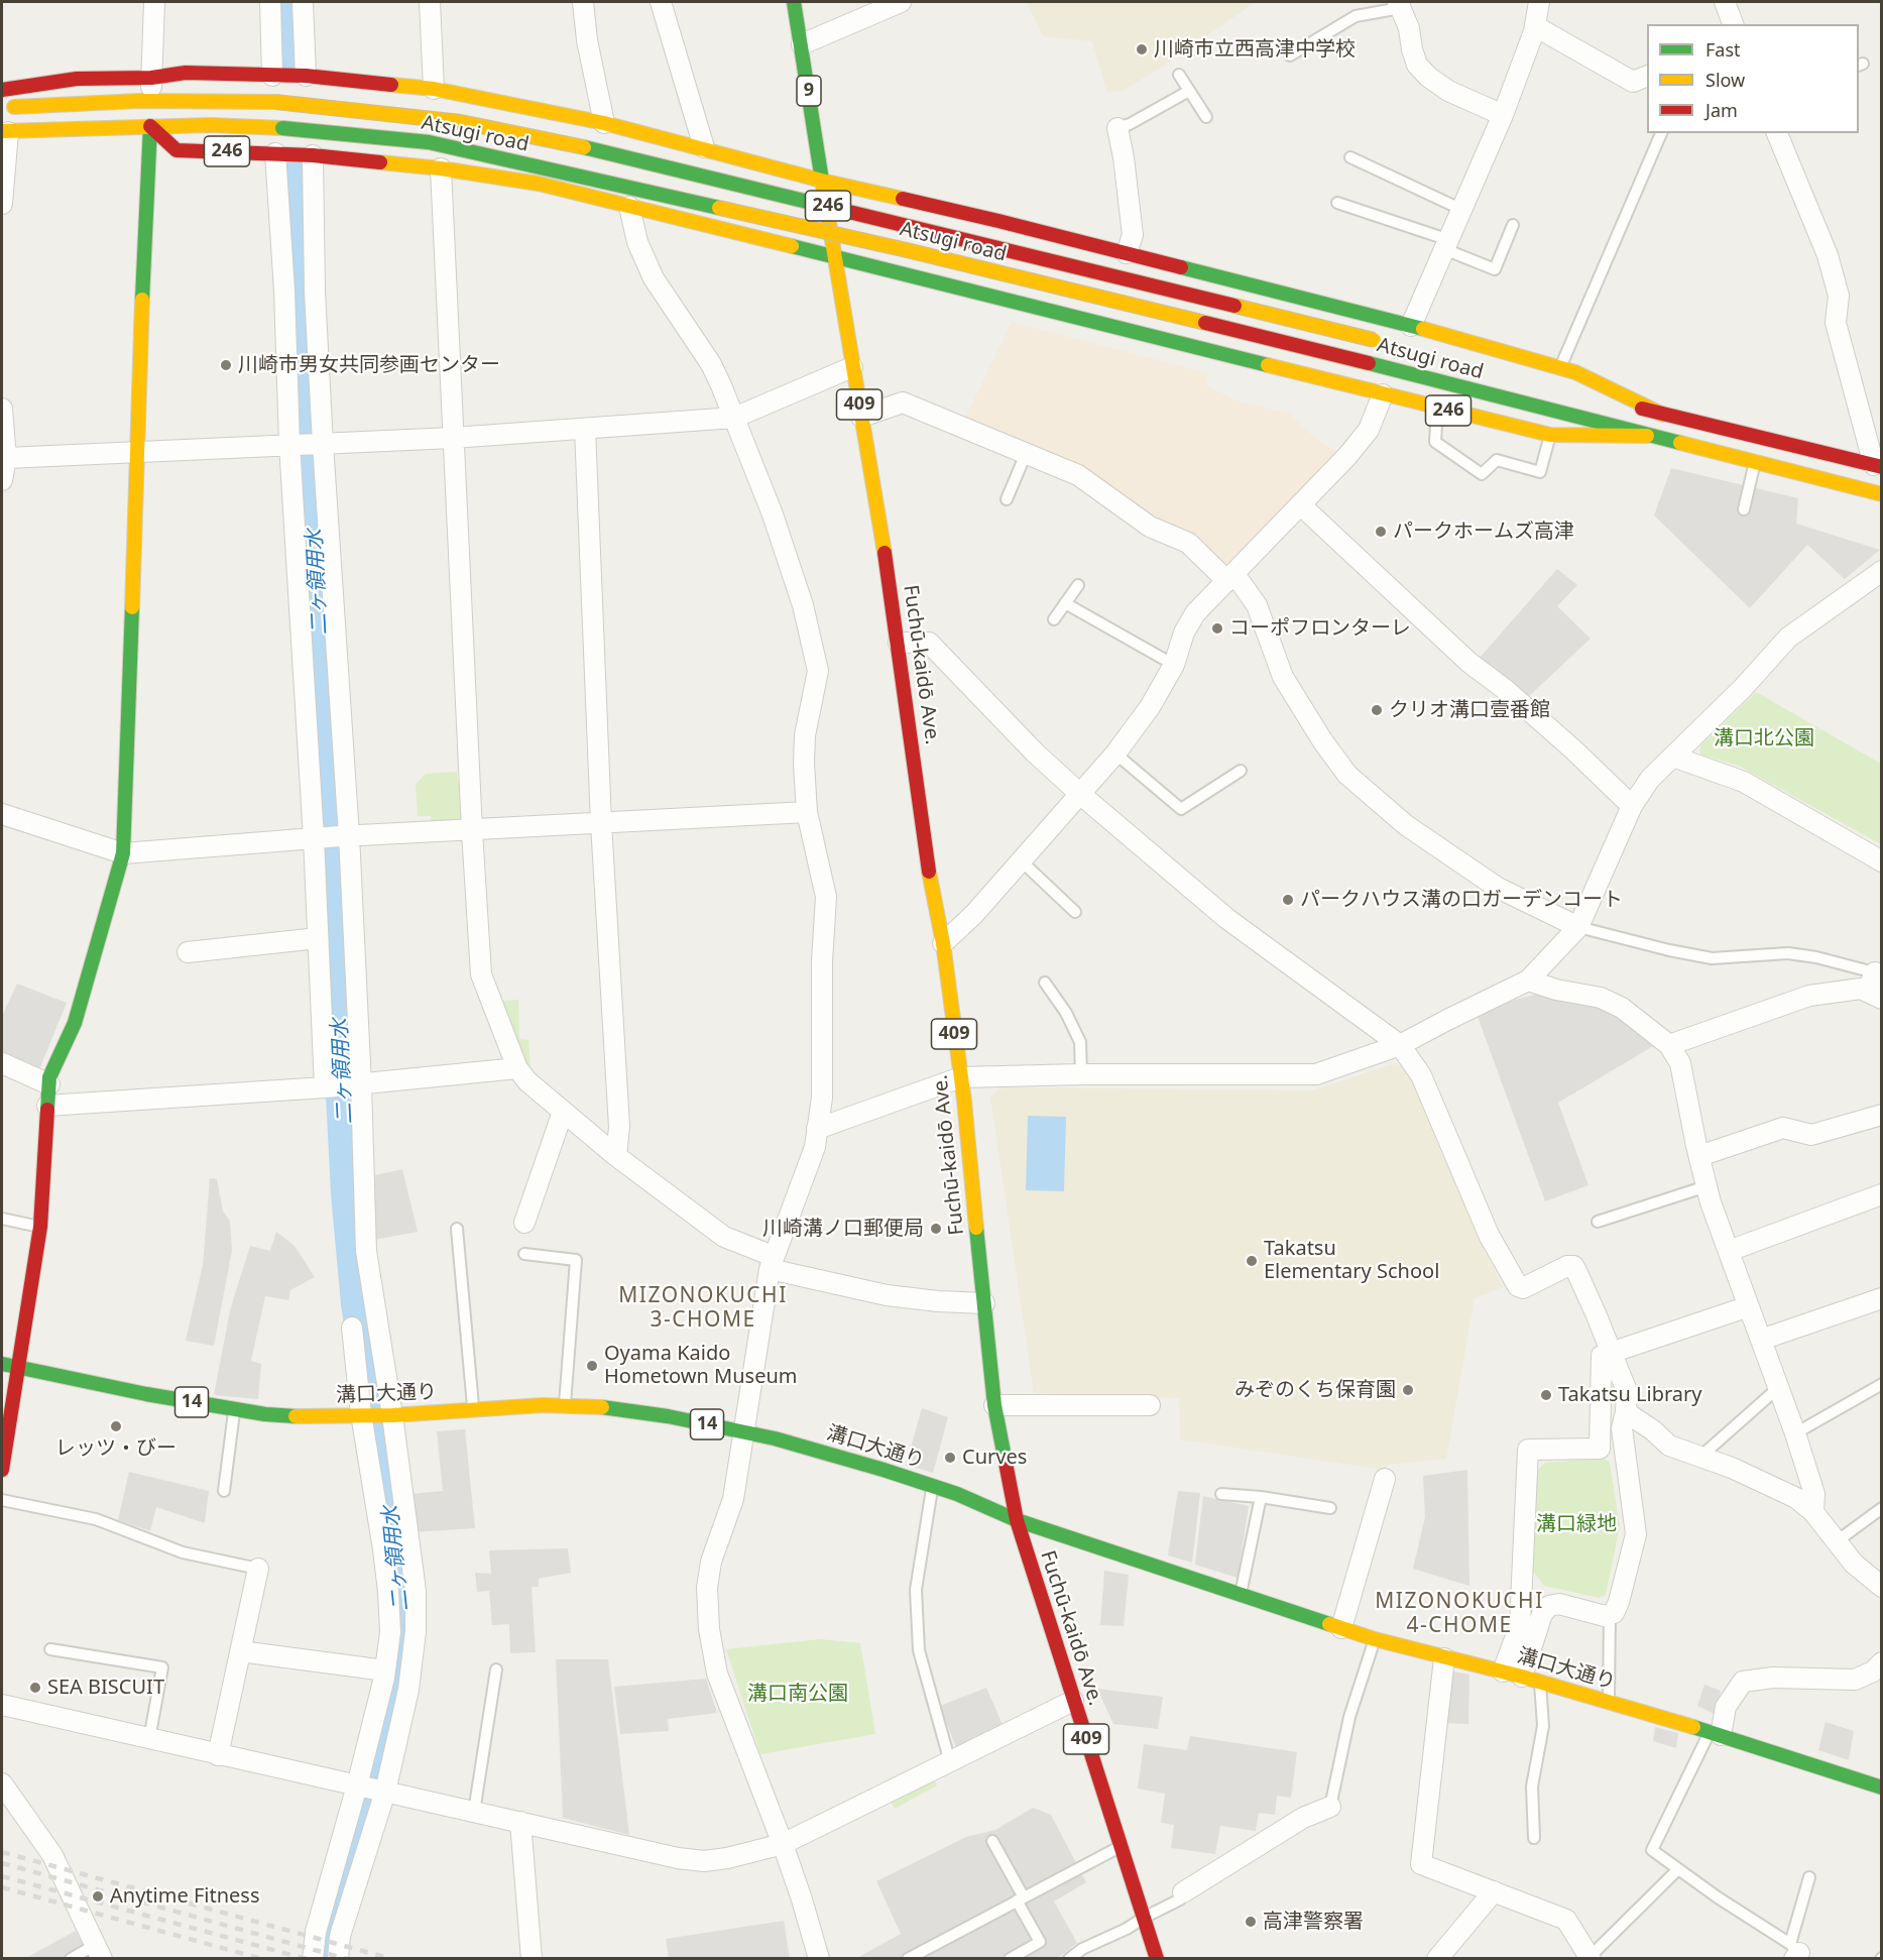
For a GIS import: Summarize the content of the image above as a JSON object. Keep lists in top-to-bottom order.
{
  "streets": {
    "main road": [
      "9",
      "Atsugi road",
      "246",
      "409",
      "Fuchū-kaidō Ave.",
      "溝口大通り",
      "14"
    ]
  },
  "crossings": [
    ["9", "246"],
    ["9", "409"],
    ["Atsugi road", "246"],
    ["246", "409"],
    ["246", "Fuchū-kaidō Ave."],
    ["409", "Fuchū-kaidō Ave."],
    ["Fuchū-kaidō Ave.", "溝口大通り"]
  ],
  "districts": ["MIZONOKUCHI 3-CHOME", "MIZONOKUCHI 4-CHOME"],
  "water": ["二ヶ領用水"],
  "parks": ["溝口北公園", "溝口緑地", "溝口南公園"],
  "places": [
    "川崎市立西高津中学校",
    "川崎市男女共同参画センター",
    "パークホームズ高津",
    "コーポフロンターレ",
    "クリオ溝口壹番館",
    "パークハウス溝の口ガーデンコート",
    "川崎溝ノ口郵便局",
    "Takatsu Elementary School",
    "Oyama Kaido Hometown Museum",
    "みぞのくち保育園",
    "Takatsu Library",
    "レッツ・びー",
    "Curves",
    "SEA BISCUIT",
    "Anytime Fitness",
    "高津警察署"
  ],
  "legend": ["Fast", "Slow", "Jam"]
}
